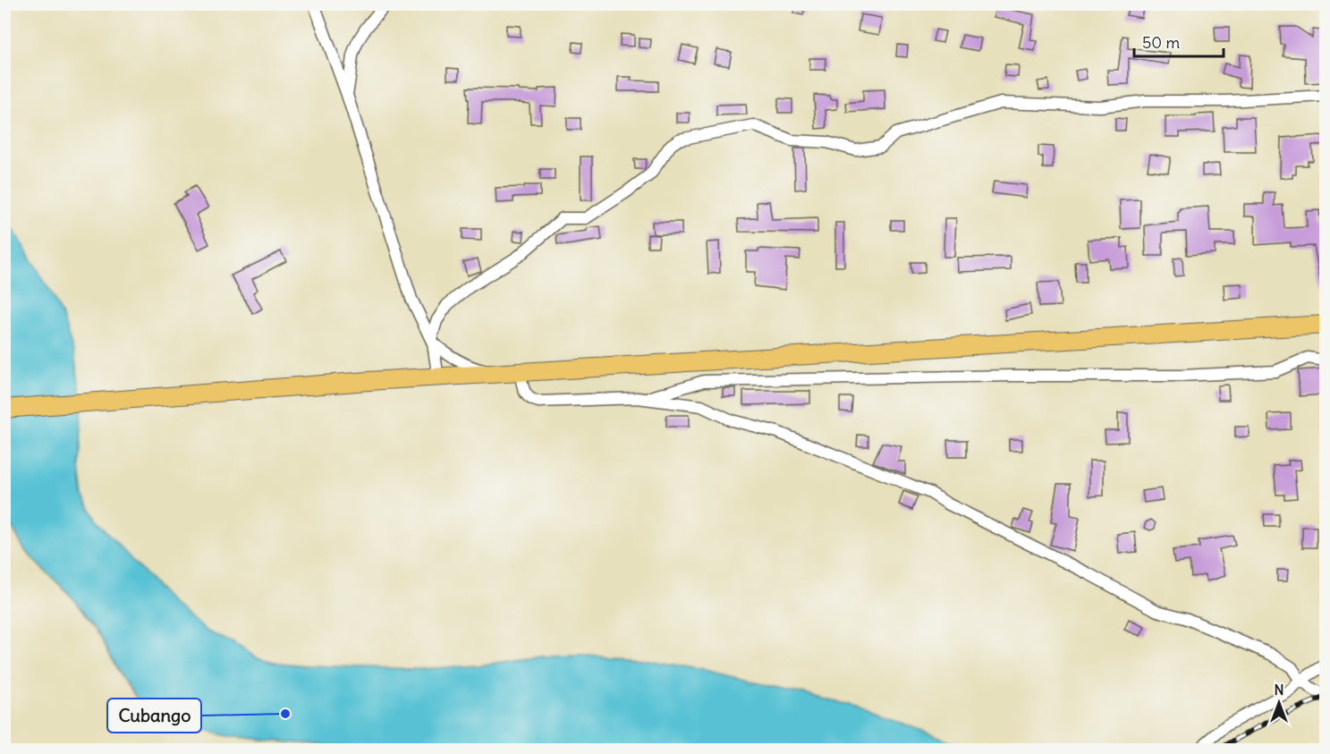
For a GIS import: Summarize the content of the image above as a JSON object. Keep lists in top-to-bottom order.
{
  "places": ["Cubango"],
  "scale_bar": "50 m",
  "north": "top"
}
